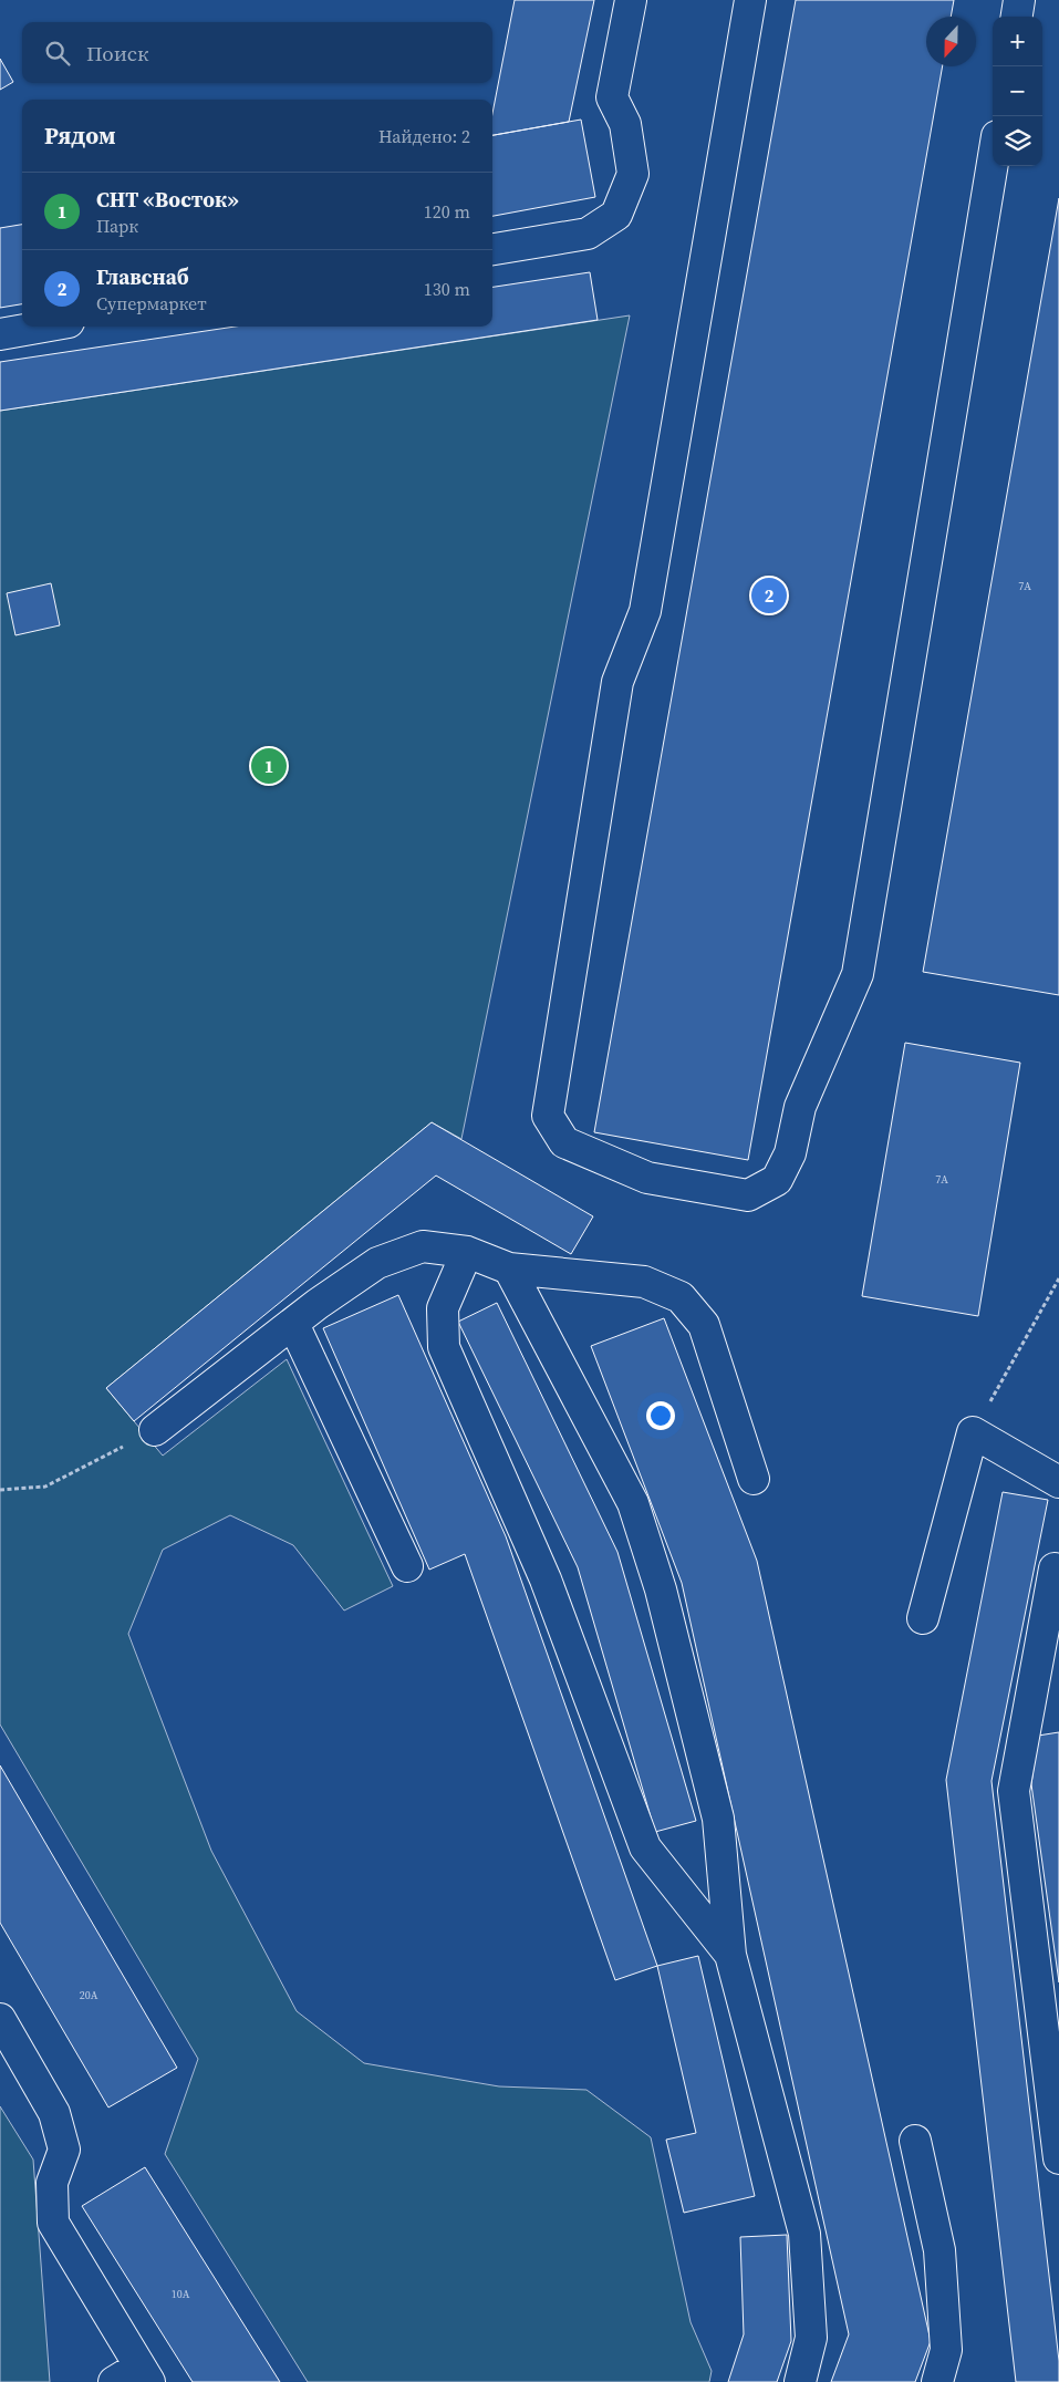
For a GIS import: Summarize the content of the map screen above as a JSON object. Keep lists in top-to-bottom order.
{
  "house_numbers": [
    "7А",
    "7А",
    "20А",
    "10А"
  ],
  "north": "bottom",
  "page": {
    "map_buttons": ["+", "−"],
    "search": "Поиск",
    "heading": ["Рядом", "Найдено: 2"],
    "list": [
      {
        "mark": "1",
        "name": "СНТ «Восток»",
        "note": "Парк",
        "value": "120 m"
      },
      {
        "mark": "2",
        "name": "Главснаб",
        "note": "Супермаркет",
        "value": "130 m"
      }
    ],
    "pins": ["2", "1"]
  }
}
